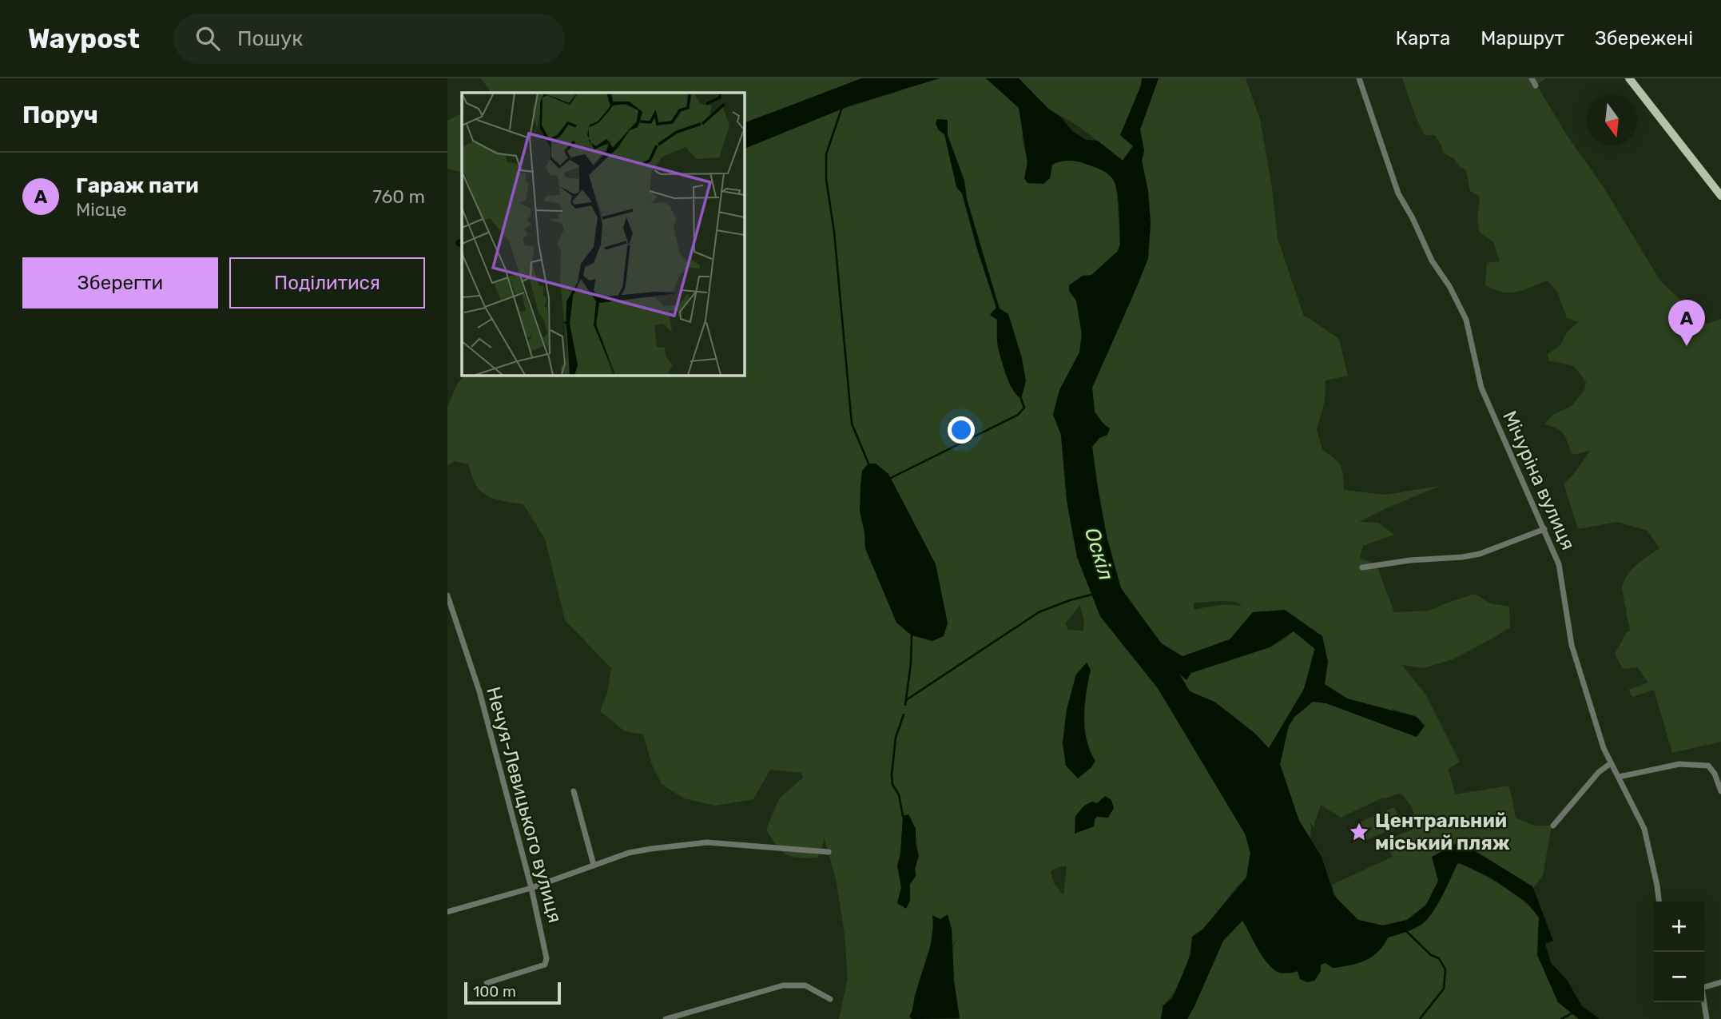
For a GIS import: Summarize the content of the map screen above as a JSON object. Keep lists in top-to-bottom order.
{
  "streets": {
    "street": ["Мічуріна вулиця", "Нечуя-Левицького вулиця"]
  },
  "water": ["Оскіл"],
  "places": {
    "place": ["Центральний міський пляж"]
  },
  "scale_bar": "100 m",
  "north": "bottom",
  "page": {
    "header": "Waypost",
    "search": "Пошук",
    "nav": ["Карта", "Маршрут", "Збережені"],
    "heading": "Поруч",
    "list": [
      {
        "mark": "A",
        "name": "Гараж пати",
        "note": "Місце",
        "value": "760 m"
      }
    ],
    "buttons": ["Зберегти", "Поділитися"],
    "pins": "A",
    "map_buttons": ["+", "−"],
    "scale": "100 m"
  }
}
